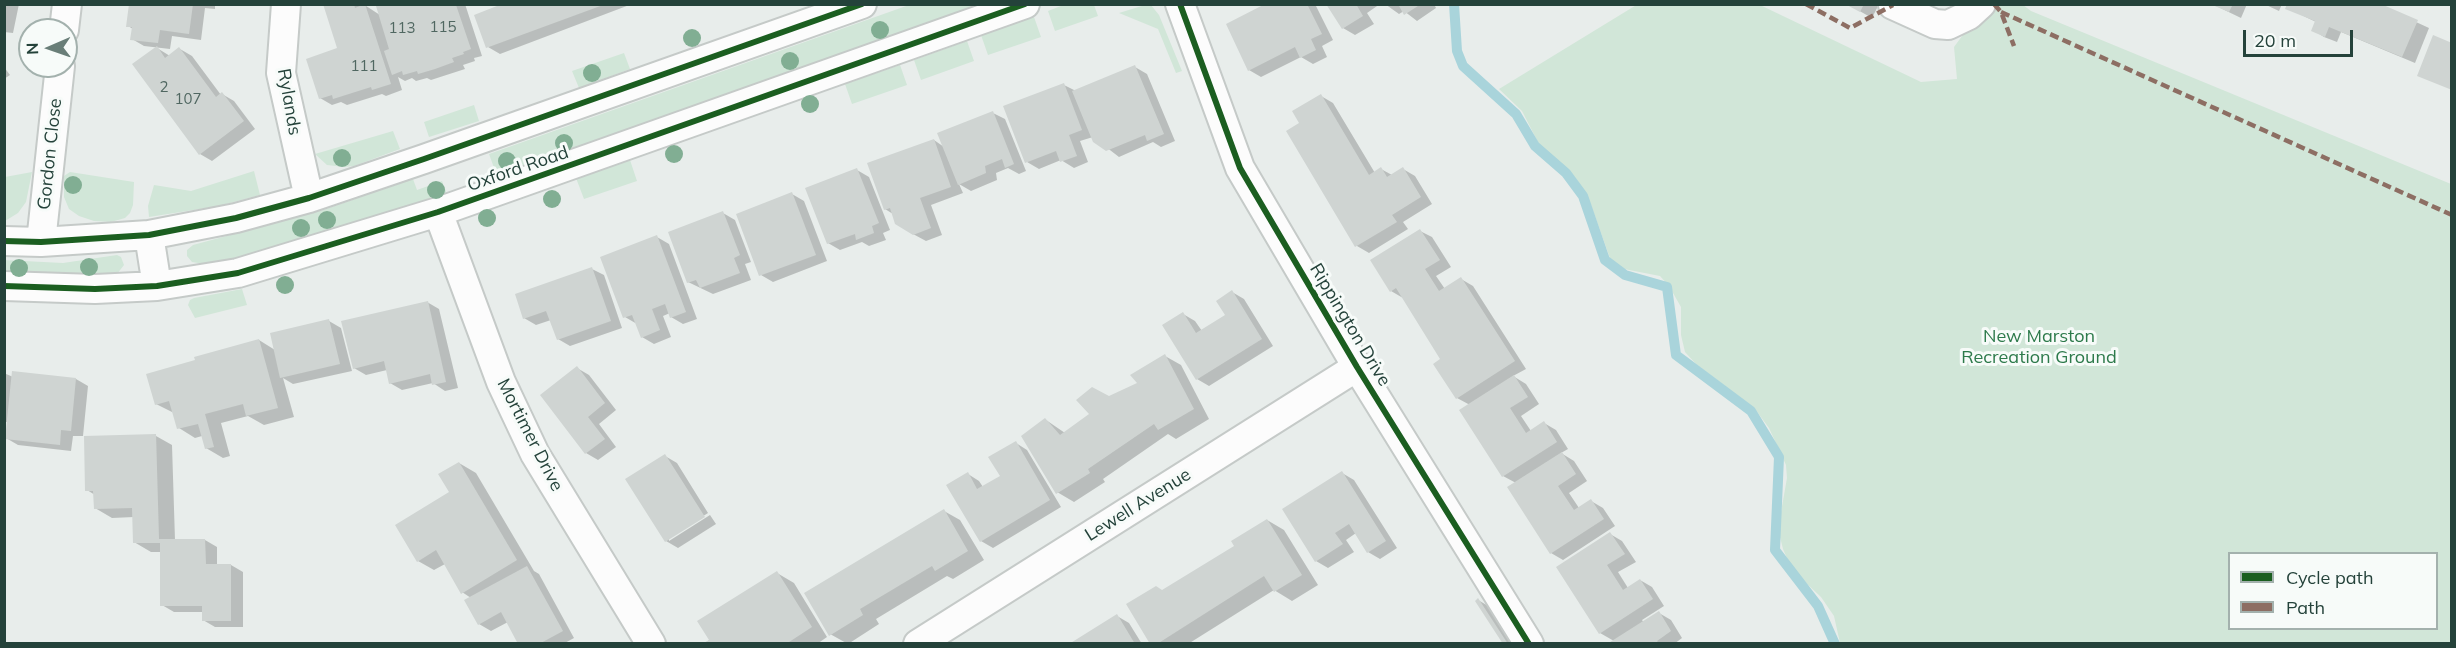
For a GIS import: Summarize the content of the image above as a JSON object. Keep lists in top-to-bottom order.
{
  "streets": {
    "street": [
      "Rylands",
      "Gordon Close",
      "Oxford Road",
      "Rippington Drive",
      "Mortimer Drive",
      "Lewell Avenue"
    ]
  },
  "crossings": [
    ["Oxford Road", "Mortimer Drive"],
    ["Rippington Drive", "Lewell Avenue"]
  ],
  "parks": ["New Marston Recreation Ground"],
  "house_numbers": [
    "115",
    "113",
    "111",
    "2",
    "107"
  ],
  "legend": ["Cycle path", "Path"],
  "scale_bar": "20 m",
  "north": "left"
}
